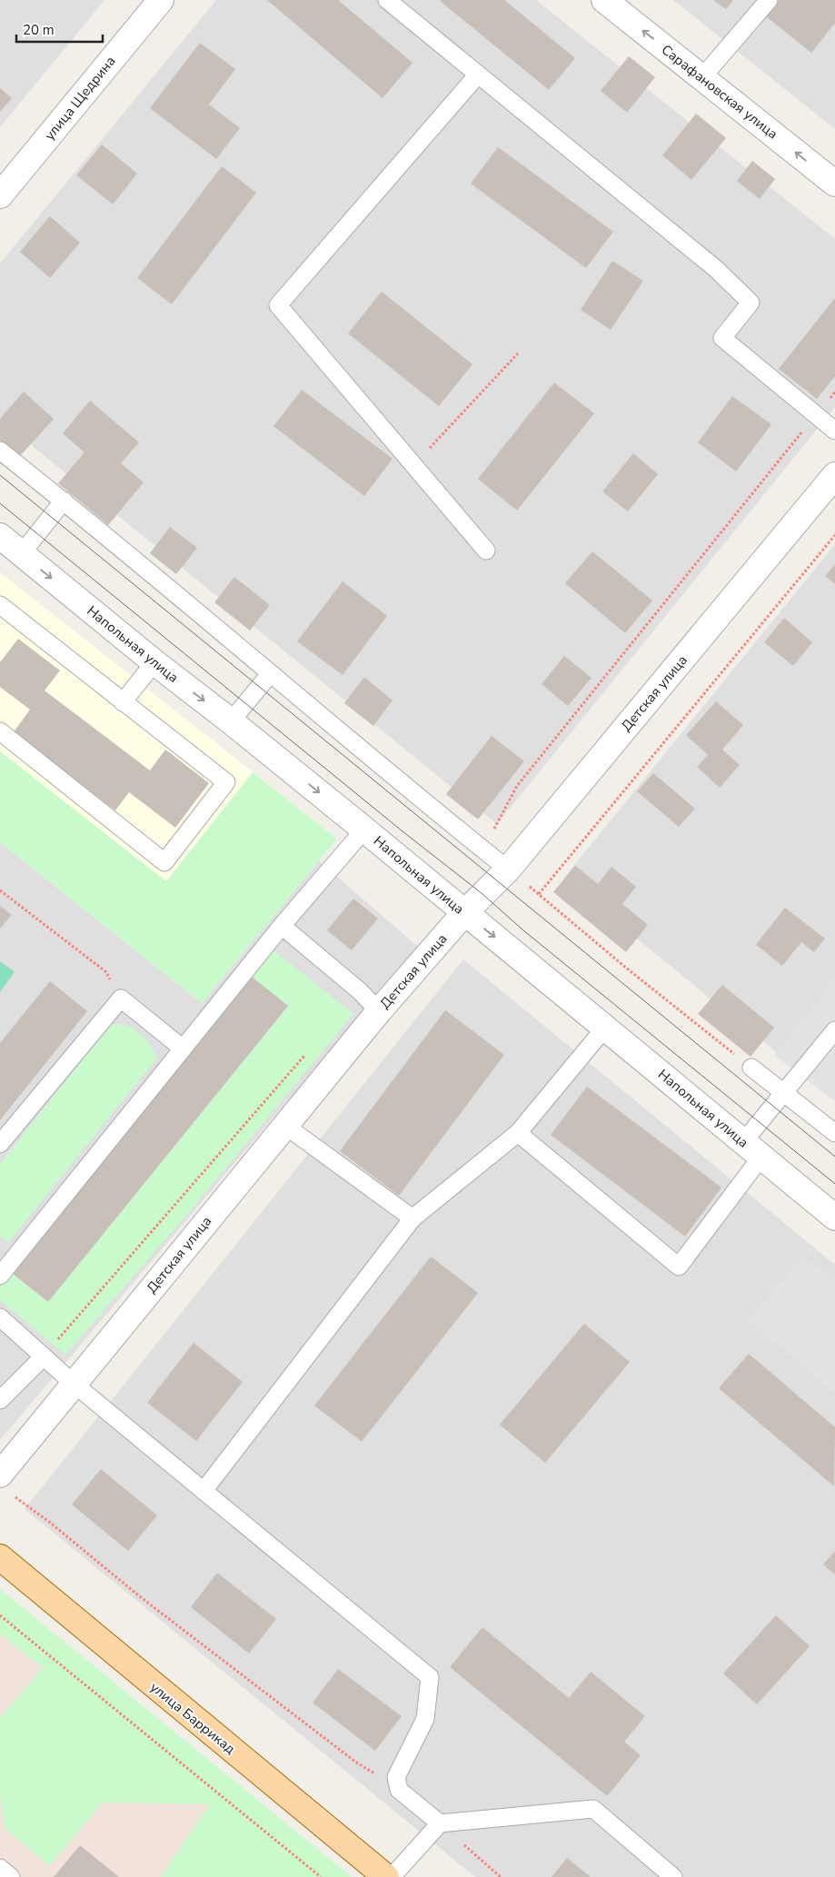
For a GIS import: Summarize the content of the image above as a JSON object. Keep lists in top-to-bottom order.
{
  "streets": {
    "main road": ["улица Баррикад"],
    "street": [
      "Сарафановская улица",
      "улица Щедрина",
      "Напольная улица",
      "Детская улица"
    ]
  },
  "crossings": [
    ["Напольная улица", "Детская улица"]
  ],
  "one_way": ["Сарафановская улица", "Напольная улица"],
  "scale_bar": "20 m"
}
